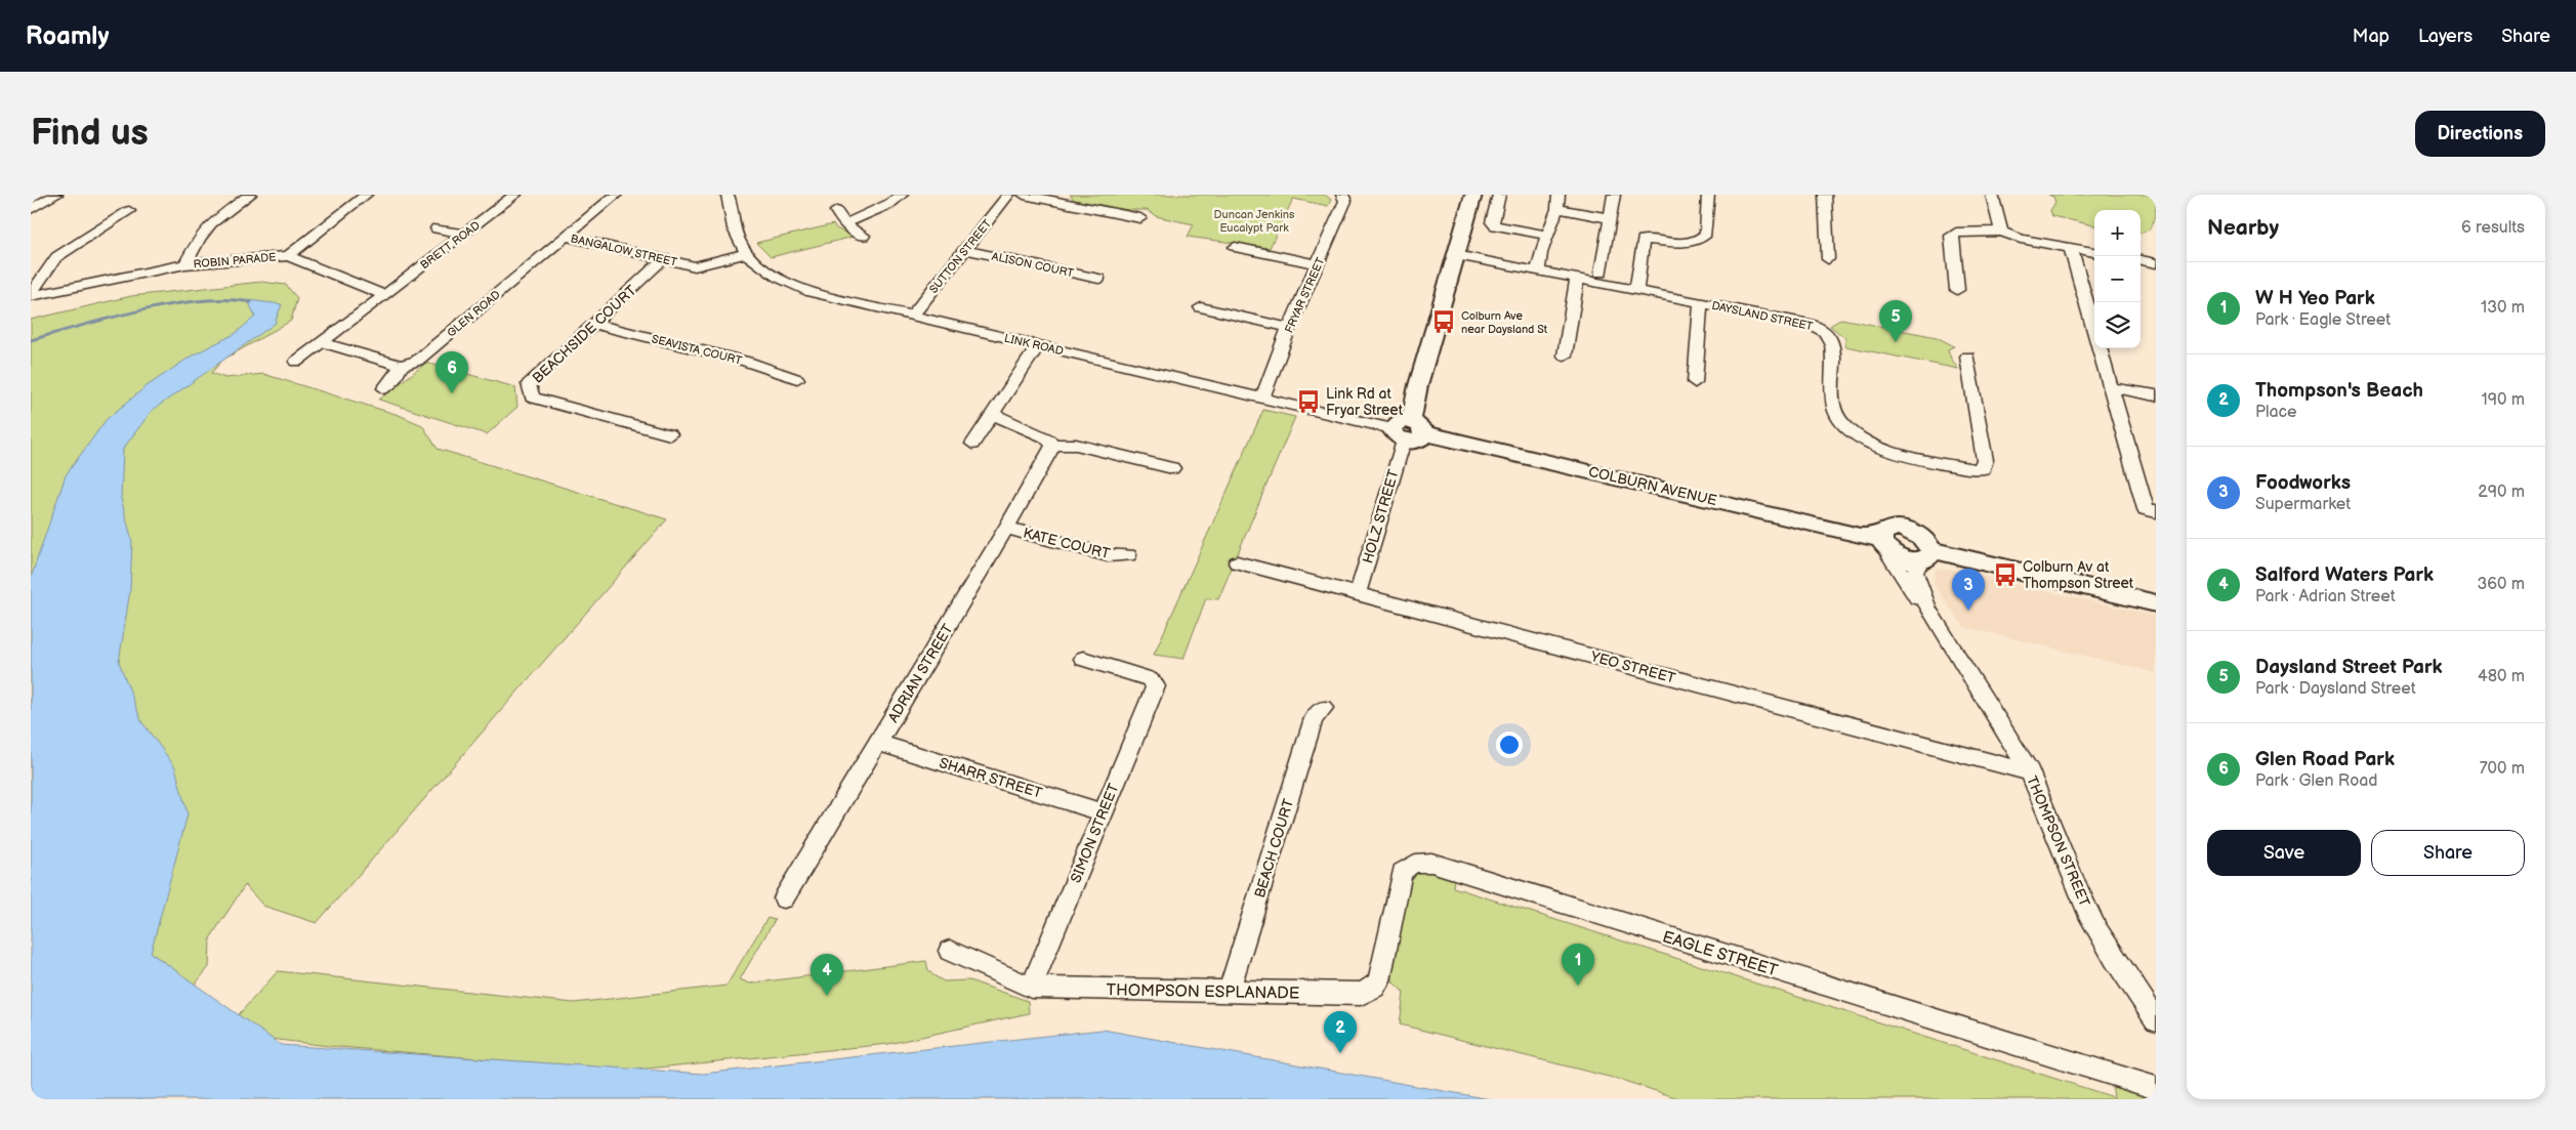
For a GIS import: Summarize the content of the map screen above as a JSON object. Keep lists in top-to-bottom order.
{
  "streets": {
    "main road": ["COLBURN AVENUE"],
    "street": [
      "BRETT ROAD",
      "BANGALOW STREET",
      "SUTTON STREET",
      "ROBIN PARADE",
      "ALISON COURT",
      "FRYAR STREET",
      "GLEN ROAD",
      "DAYSLAND STREET",
      "BEACHSIDE COURT",
      "LINK ROAD",
      "SEAVISTA COURT",
      "HOLZ STREET",
      "KATE COURT",
      "YEO STREET",
      "ADRIAN STREET",
      "SHARR STREET",
      "SIMON STREET",
      "THOMPSON STREET",
      "BEACH COURT",
      "EAGLE STREET",
      "THOMPSON ESPLANADE"
    ]
  },
  "crossings": [
    ["BRETT ROAD", "ROBIN PARADE"],
    ["BANGALOW STREET", "GLEN ROAD"],
    ["BANGALOW STREET", "BEACHSIDE COURT"],
    ["BANGALOW STREET", "LINK ROAD"],
    ["SUTTON STREET", "ALISON COURT"],
    ["SUTTON STREET", "LINK ROAD"],
    ["FRYAR STREET", "LINK ROAD"],
    ["BEACHSIDE COURT", "SEAVISTA COURT"],
    ["LINK ROAD", "HOLZ STREET"],
    ["COLBURN AVENUE", "THOMPSON STREET"],
    ["HOLZ STREET", "YEO STREET"],
    ["KATE COURT", "ADRIAN STREET"],
    ["YEO STREET", "THOMPSON STREET"],
    ["ADRIAN STREET", "SHARR STREET"],
    ["SHARR STREET", "SIMON STREET"],
    ["SIMON STREET", "THOMPSON ESPLANADE"],
    ["BEACH COURT", "THOMPSON ESPLANADE"],
    ["EAGLE STREET", "THOMPSON ESPLANADE"]
  ],
  "parks": ["Duncan Jenkins Eucalypt Park"],
  "places": {
    "bus stop": ["Colburn Ave near Daysland St", "Link Rd at Fryar Street", "Colburn Av at Thompson Street"]
  },
  "page": {
    "header": "Roamly",
    "nav": ["Map", "Layers", "Share"],
    "buttons": [
      "Directions",
      ["Save", "Share"]
    ],
    "title": "Find us",
    "heading": ["Nearby", "6 results"],
    "map_buttons": ["+", "−"],
    "list": [
      {
        "mark": "1",
        "name": "W H Yeo Park",
        "note": "Park · Eagle Street",
        "value": "130 m"
      },
      {
        "mark": "2",
        "name": "Thompson's Beach",
        "note": "Place",
        "value": "190 m"
      },
      {
        "mark": "3",
        "name": "Foodworks",
        "note": "Supermarket",
        "value": "290 m"
      },
      {
        "mark": "4",
        "name": "Salford Waters Park",
        "note": "Park · Adrian Street",
        "value": "360 m"
      },
      {
        "mark": "5",
        "name": "Daysland Street Park",
        "note": "Park · Daysland Street",
        "value": "480 m"
      },
      {
        "mark": "6",
        "name": "Glen Road Park",
        "note": "Park · Glen Road",
        "value": "700 m"
      }
    ],
    "pins": [
      "5",
      "6",
      "3",
      "1",
      "4",
      "2"
    ]
  }
}
